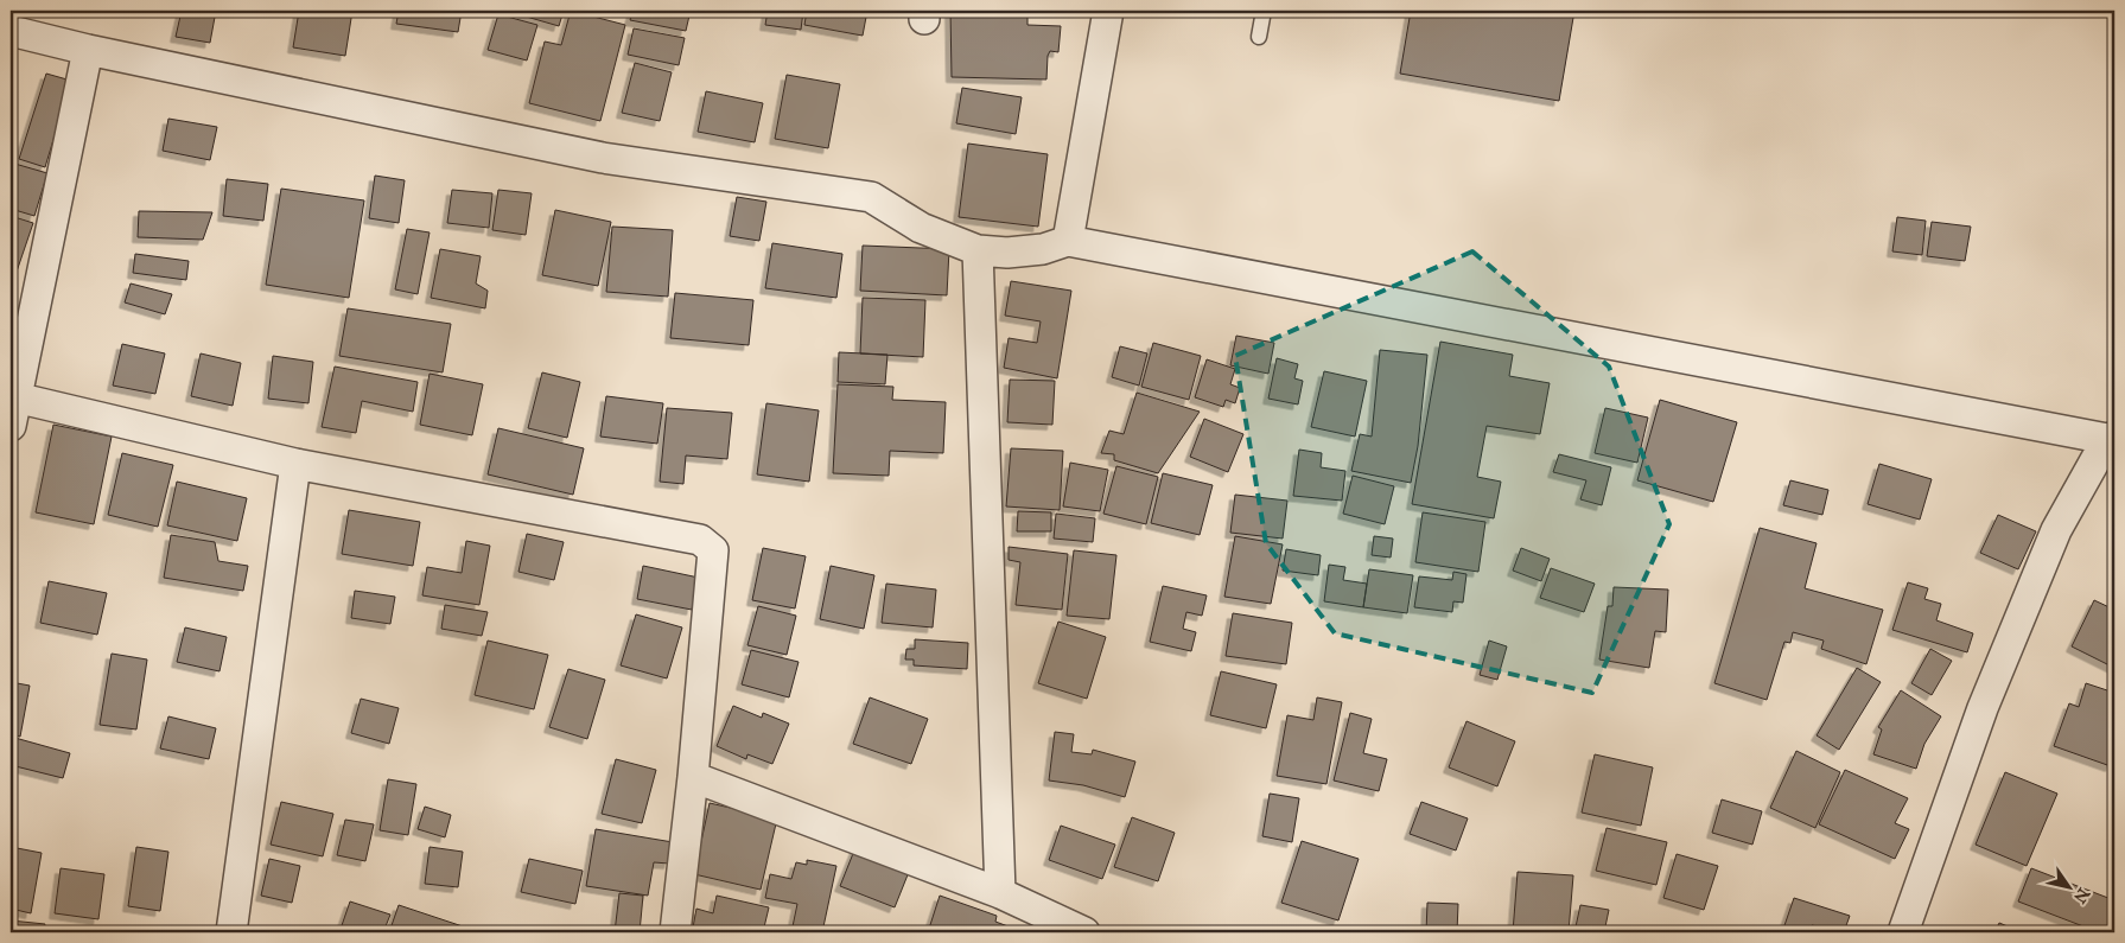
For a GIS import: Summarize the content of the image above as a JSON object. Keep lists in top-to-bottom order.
{
  "north": "bottom right"
}
